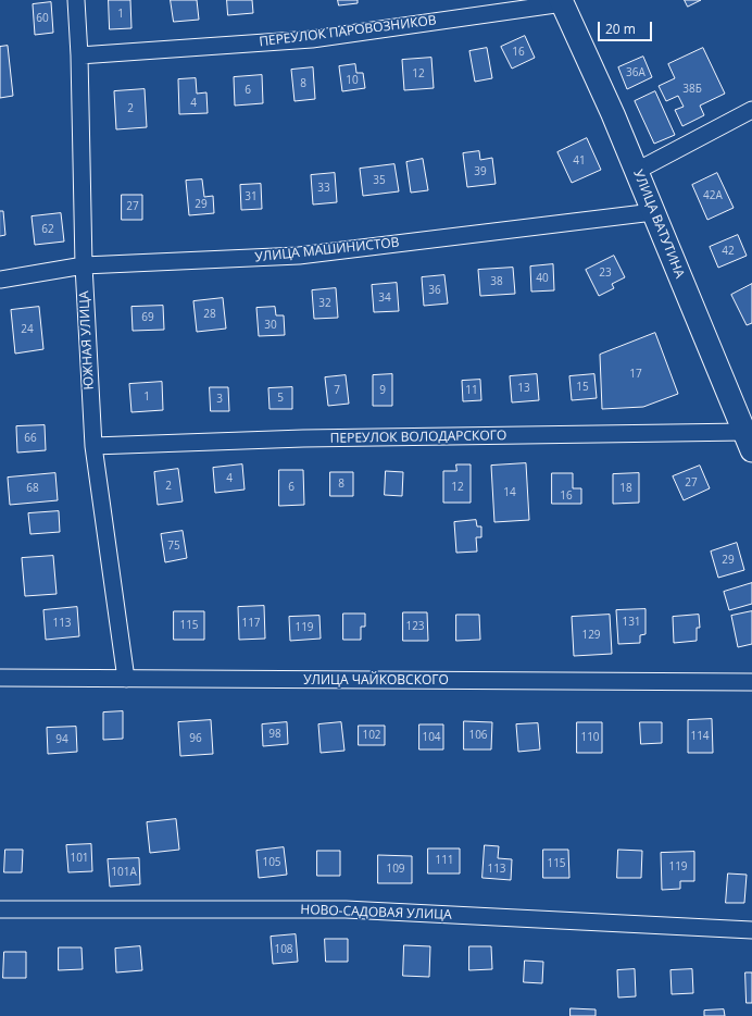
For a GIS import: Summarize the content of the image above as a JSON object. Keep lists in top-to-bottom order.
{
  "streets": {
    "main road": ["УЛИЦА ВАТУТИНА"],
    "street": [
      "ПЕРЕУЛОК ПАРОВОЗНИКОВ",
      "УЛИЦА МАШИНИСТОВ",
      "ЮЖНАЯ УЛИЦА",
      "ПЕРЕУЛОК ВОЛОДАРСКОГО",
      "УЛИЦА ЧАЙКОВСКОГО",
      "НОВО-САДОВАЯ УЛИЦА"
    ]
  },
  "crossings": [
    ["ПЕРЕУЛОК ПАРОВОЗНИКОВ", "УЛИЦА ВАТУТИНА"],
    ["ПЕРЕУЛОК ПАРОВОЗНИКОВ", "ЮЖНАЯ УЛИЦА"],
    ["УЛИЦА ВАТУТИНА", "УЛИЦА МАШИНИСТОВ"],
    ["УЛИЦА ВАТУТИНА", "ПЕРЕУЛОК ВОЛОДАРСКОГО"],
    ["УЛИЦА МАШИНИСТОВ", "ЮЖНАЯ УЛИЦА"],
    ["ЮЖНАЯ УЛИЦА", "ПЕРЕУЛОК ВОЛОДАРСКОГО"],
    ["ЮЖНАЯ УЛИЦА", "УЛИЦА ЧАЙКОВСКОГО"]
  ],
  "house_numbers": [
    "1",
    "60",
    "16",
    "36А",
    "12",
    "10",
    "8",
    "38Б",
    "6",
    "4",
    "2",
    "41",
    "39",
    "35",
    "33",
    "42А",
    "31",
    "29",
    "27",
    "62",
    "42",
    "23",
    "40",
    "38",
    "36",
    "34",
    "32",
    "28",
    "69",
    "30",
    "24",
    "17",
    "15",
    "13",
    "7",
    "9",
    "11",
    "1",
    "5",
    "3",
    "66",
    "4",
    "27",
    "8",
    "2",
    "6",
    "12",
    "68",
    "18",
    "14",
    "16",
    "75",
    "29",
    "131",
    "113",
    "117",
    "115",
    "123",
    "119",
    "129",
    "98",
    "102",
    "106",
    "114",
    "104",
    "110",
    "96",
    "94",
    "101",
    "111",
    "105",
    "115",
    "119",
    "109",
    "113",
    "101А",
    "108"
  ],
  "scale_bar": "20 m"
}
